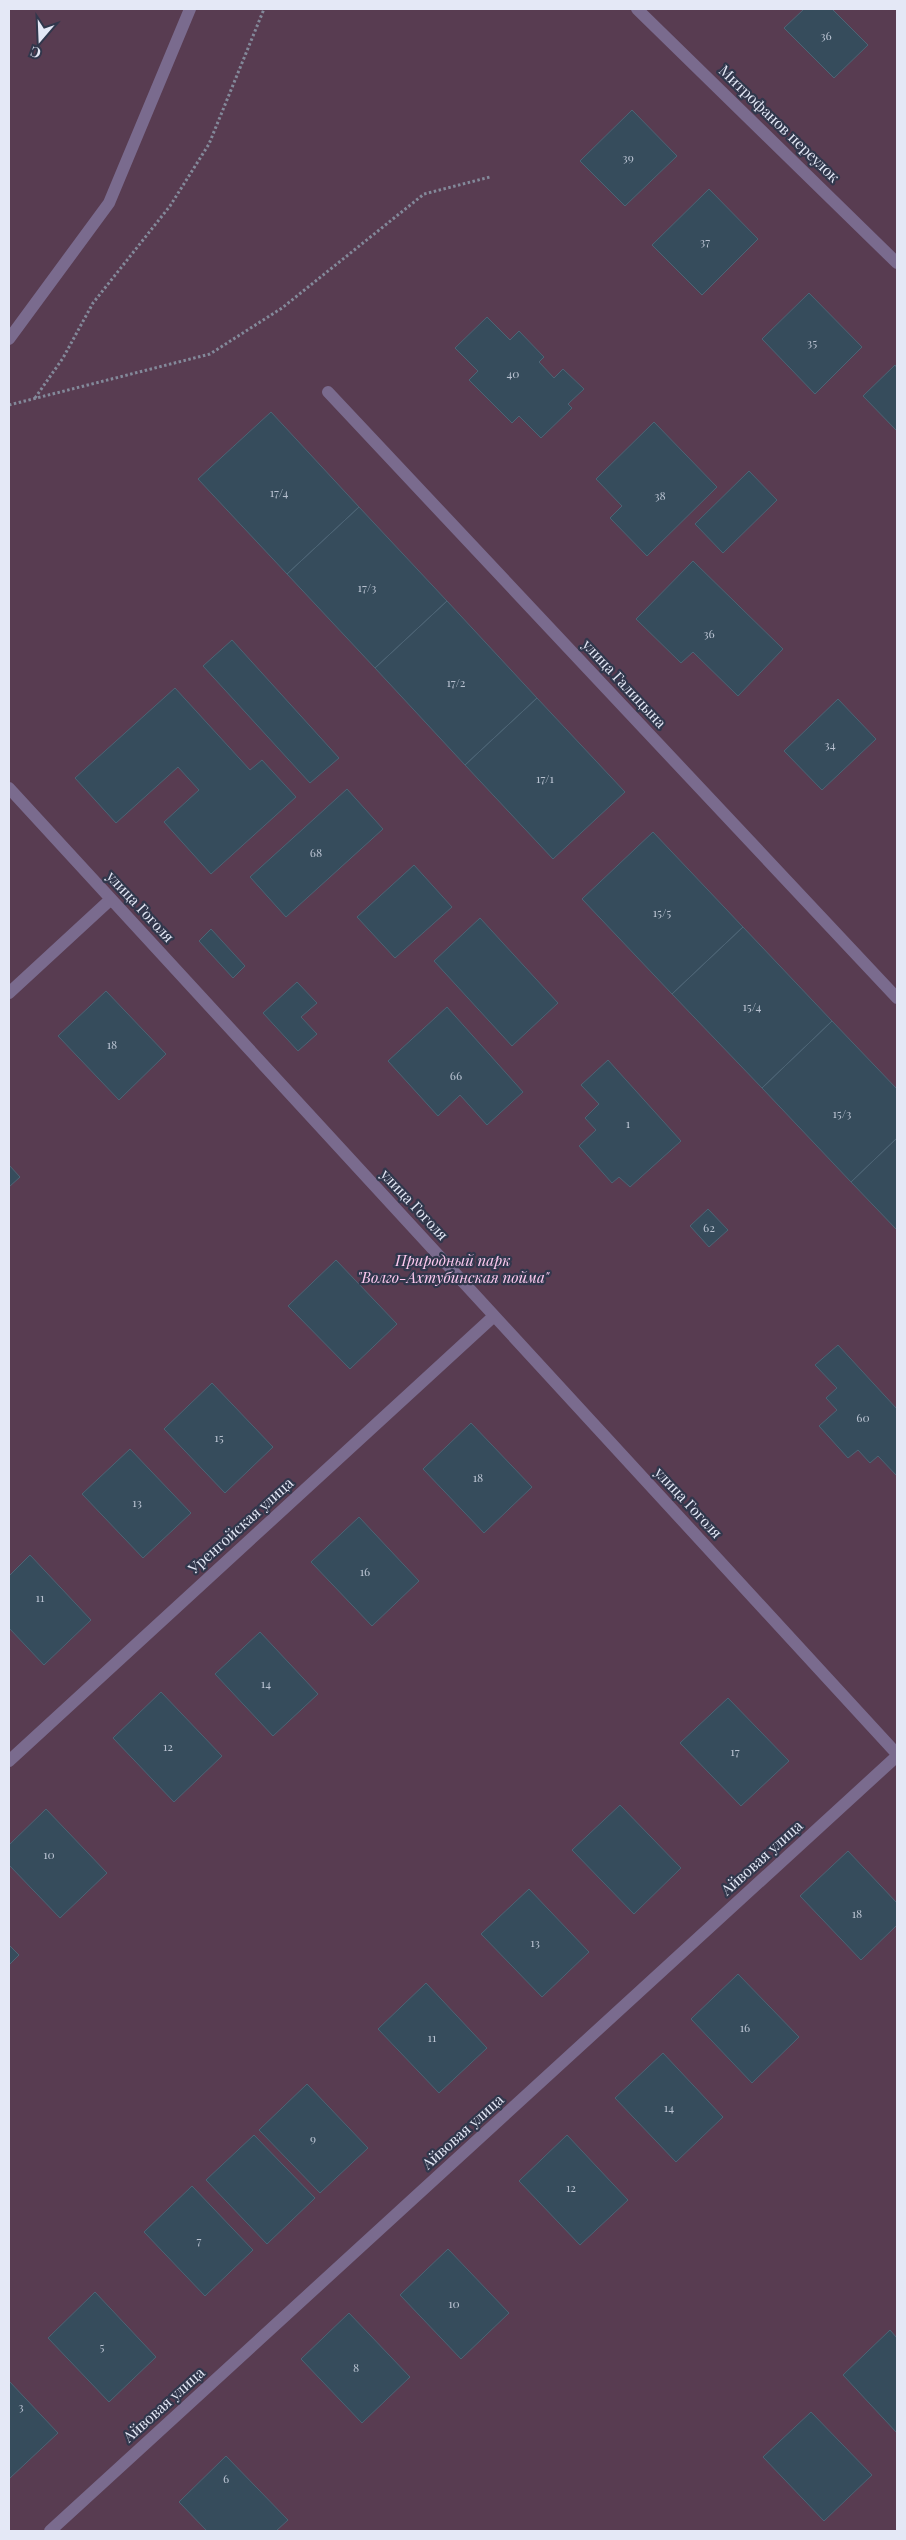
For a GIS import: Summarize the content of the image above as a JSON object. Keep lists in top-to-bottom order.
{
  "streets": {
    "street": [
      "Митрофанов переулок",
      "улица Галицына",
      "улица Гоголя",
      "Уренгойская улица",
      "Айвовая улица"
    ]
  },
  "crossings": [
    ["улица Гоголя", "Уренгойская улица"],
    ["улица Гоголя", "Айвовая улица"]
  ],
  "parks": ["Природный парк \"Волго-Ахтубинская пойма\""],
  "house_numbers": [
    "36",
    "39",
    "37",
    "35",
    "40",
    "17/4",
    "38",
    "17/3",
    "36",
    "17/2",
    "34",
    "17/1",
    "68",
    "15/5",
    "15/4",
    "18",
    "66",
    "15/3",
    "1",
    "62",
    "60",
    "15",
    "18",
    "13",
    "16",
    "11",
    "14",
    "12",
    "17",
    "10",
    "18",
    "13",
    "16",
    "11",
    "14",
    "9",
    "12",
    "7",
    "10",
    "5",
    "8",
    "3",
    "6"
  ],
  "north": "bottom"
}
